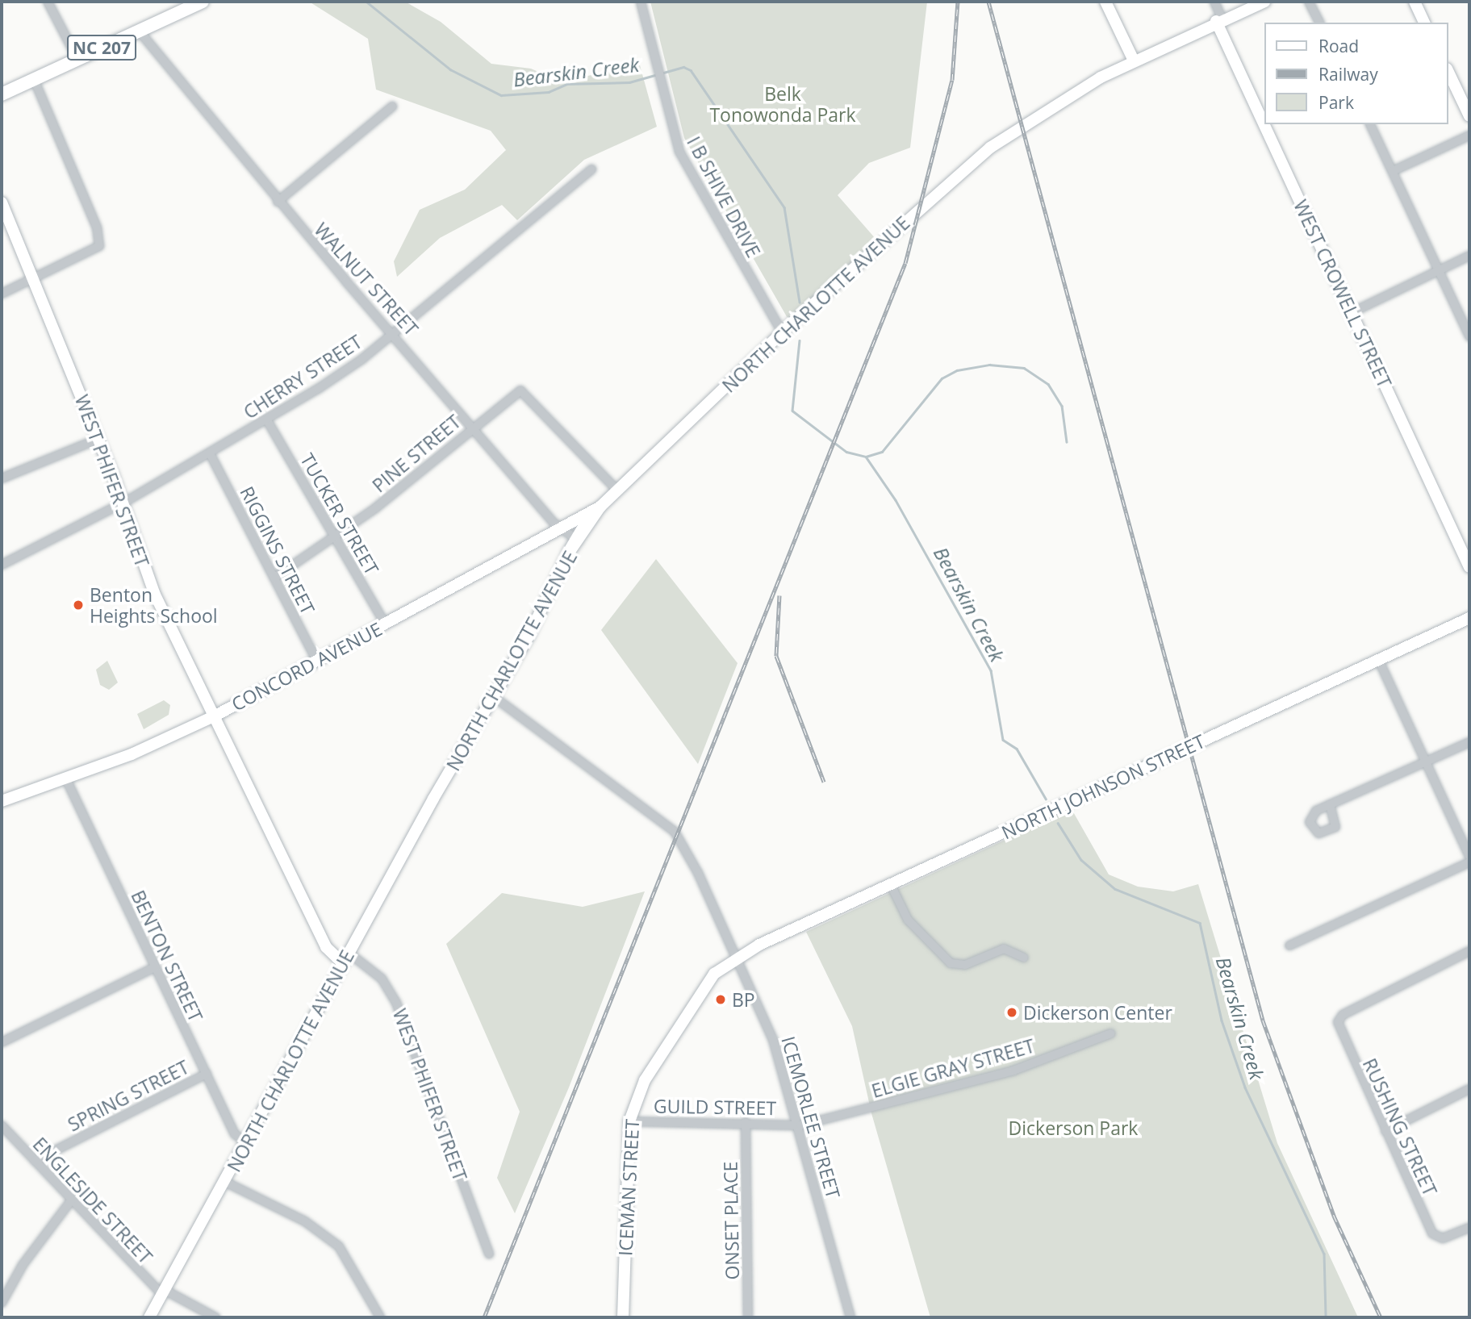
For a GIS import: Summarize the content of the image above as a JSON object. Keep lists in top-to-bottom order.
{
  "streets": {
    "main road": [
      "NC 207",
      "WEST CROWELL STREET",
      "NORTH CHARLOTTE AVENUE",
      "WEST PHIFER STREET",
      "CONCORD AVENUE",
      "NORTH JOHNSON STREET",
      "ICEMAN STREET"
    ],
    "street": [
      "I B SHIVE DRIVE",
      "WALNUT STREET",
      "CHERRY STREET",
      "PINE STREET",
      "TUCKER STREET",
      "RIGGINS STREET",
      "BENTON STREET",
      "ELGIE GRAY STREET",
      "SPRING STREET",
      "GUILD STREET",
      "ICEMORLEE STREET",
      "RUSHING STREET",
      "ENGLESIDE STREET",
      "ONSET PLACE"
    ]
  },
  "crossings": [
    ["NC 207", "WALNUT STREET"],
    ["I B SHIVE DRIVE", "NORTH CHARLOTTE AVENUE"],
    ["WALNUT STREET", "NORTH CHARLOTTE AVENUE"],
    ["WALNUT STREET", "CHERRY STREET"],
    ["WALNUT STREET", "PINE STREET"],
    ["WALNUT STREET", "CONCORD AVENUE"],
    ["WEST CROWELL STREET", "NORTH CHARLOTTE AVENUE"],
    ["NORTH CHARLOTTE AVENUE", "PINE STREET"],
    ["NORTH CHARLOTTE AVENUE", "WEST PHIFER STREET"],
    ["NORTH CHARLOTTE AVENUE", "CONCORD AVENUE"],
    ["NORTH CHARLOTTE AVENUE", "BENTON STREET"],
    ["NORTH CHARLOTTE AVENUE", "ICEMORLEE STREET"],
    ["NORTH CHARLOTTE AVENUE", "ENGLESIDE STREET"],
    ["CHERRY STREET", "WEST PHIFER STREET"],
    ["CHERRY STREET", "TUCKER STREET"],
    ["CHERRY STREET", "RIGGINS STREET"],
    ["PINE STREET", "TUCKER STREET"],
    ["PINE STREET", "RIGGINS STREET"],
    ["WEST PHIFER STREET", "CONCORD AVENUE"],
    ["TUCKER STREET", "CONCORD AVENUE"],
    ["RIGGINS STREET", "CONCORD AVENUE"],
    ["CONCORD AVENUE", "BENTON STREET"],
    ["NORTH JOHNSON STREET", "ICEMORLEE STREET"],
    ["NORTH JOHNSON STREET", "ICEMAN STREET"],
    ["BENTON STREET", "SPRING STREET"],
    ["ELGIE GRAY STREET", "GUILD STREET"],
    ["ELGIE GRAY STREET", "ICEMORLEE STREET"],
    ["SPRING STREET", "ENGLESIDE STREET"],
    ["GUILD STREET", "ICEMORLEE STREET"],
    ["GUILD STREET", "ICEMAN STREET"],
    ["GUILD STREET", "ONSET PLACE"],
    ["ICEMORLEE STREET", "ICEMAN STREET"]
  ],
  "water": ["Bearskin Creek"],
  "parks": ["Belk Tonowonda Park", "Dickerson Park"],
  "places": ["Benton Heights School", "BP", "Dickerson Center"],
  "legend": ["Road", "Railway", "Park"]
}
